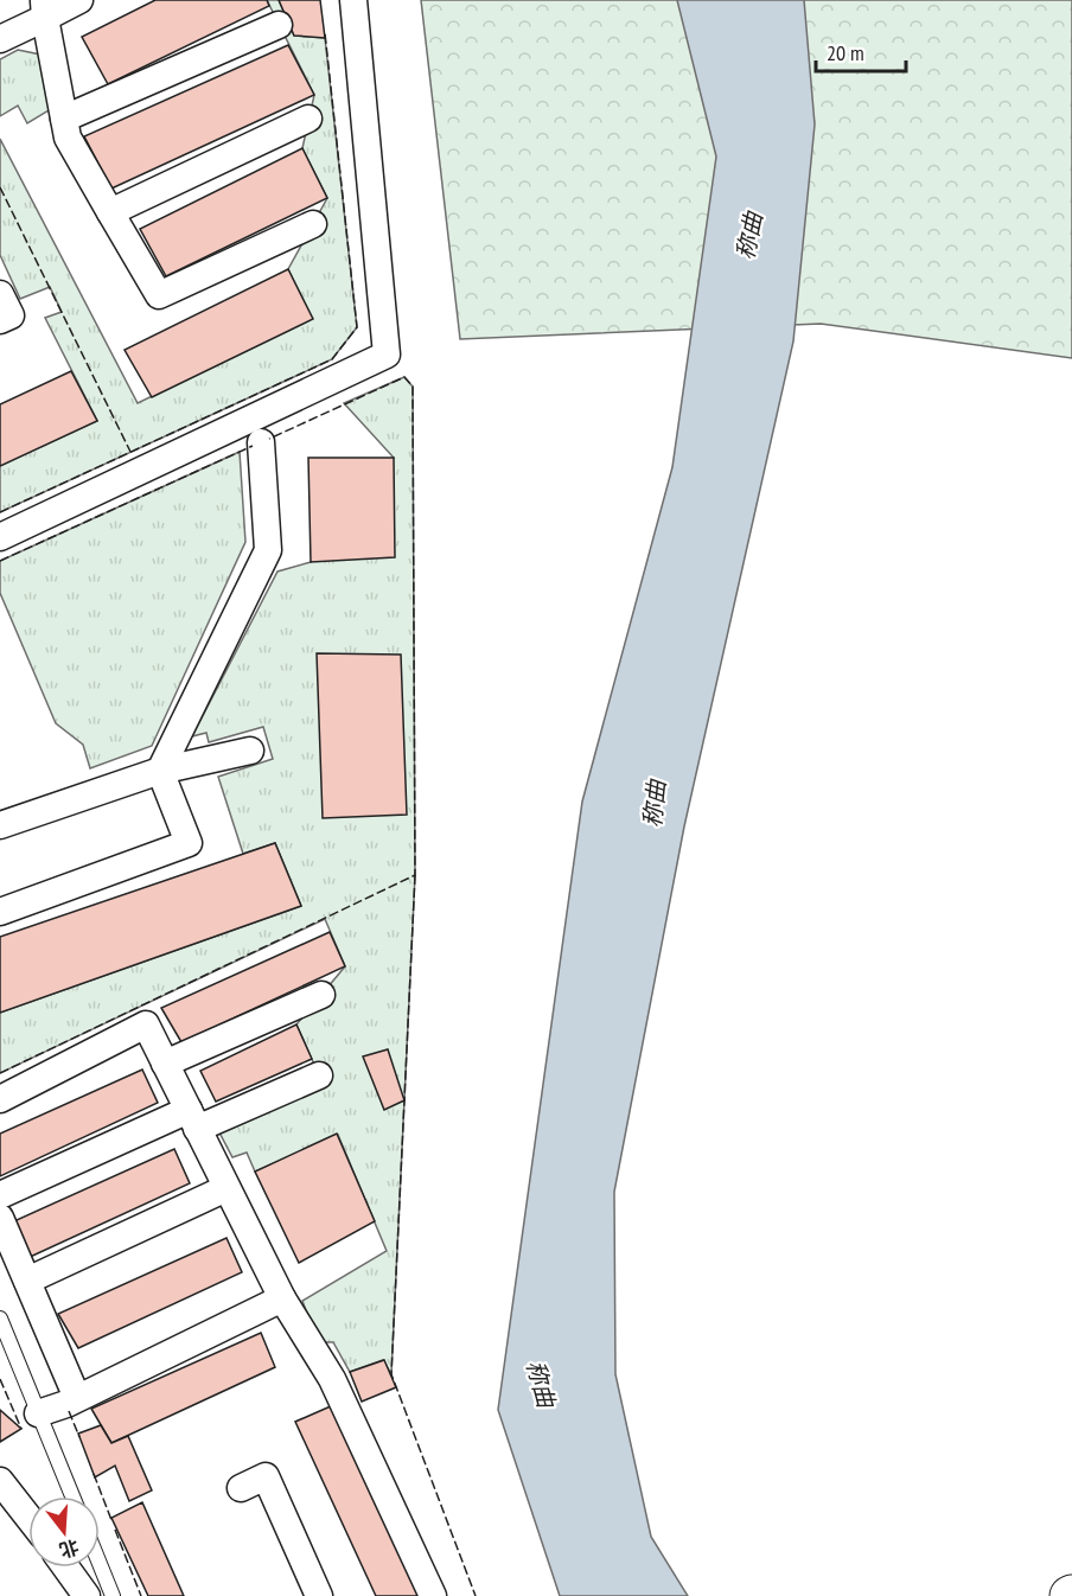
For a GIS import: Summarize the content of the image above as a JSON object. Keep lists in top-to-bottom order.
{
  "water": ["称曲"],
  "scale_bar": "20 m",
  "north": "bottom"
}
